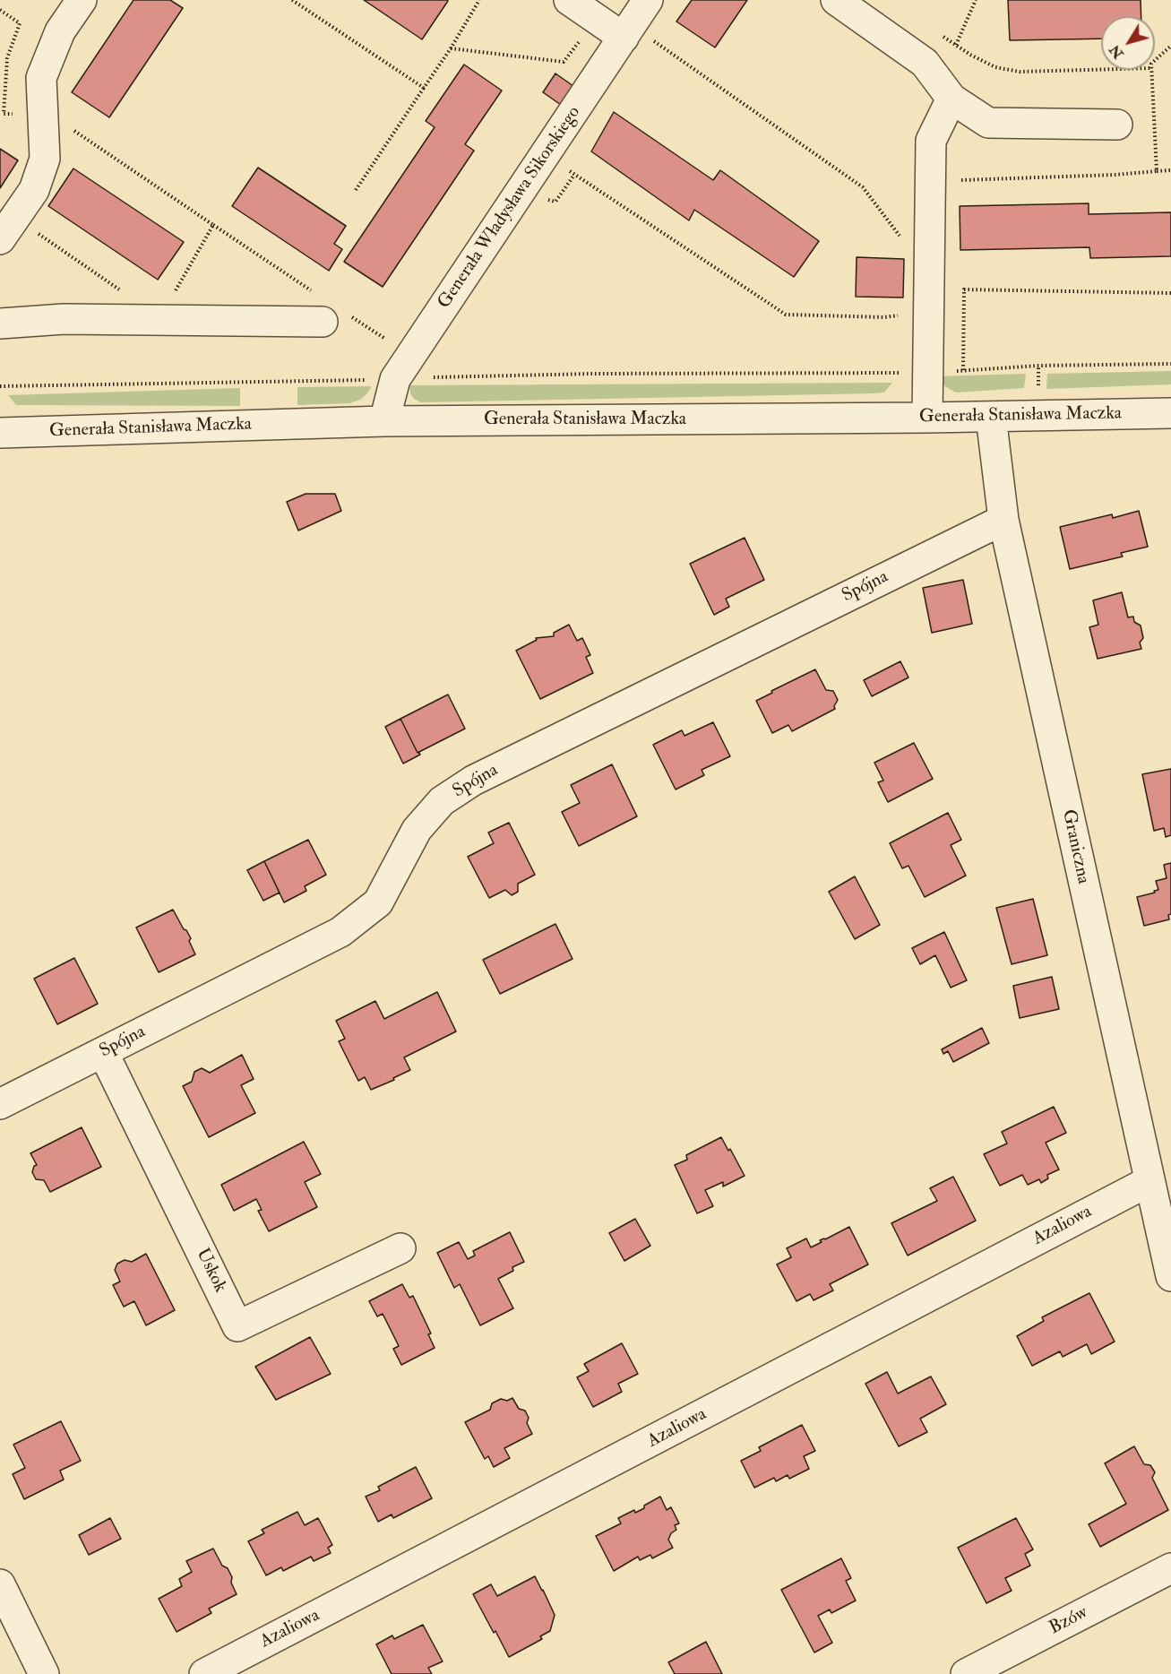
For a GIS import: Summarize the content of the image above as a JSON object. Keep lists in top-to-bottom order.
{
  "streets": {
    "street": [
      "Generała Władysława Sikorskiego",
      "Generała Stanisława Maczka",
      "Spójna",
      "Graniczna",
      "Azaliowa",
      "Uskok",
      "Bzów"
    ]
  },
  "crossings": [
    ["Generała Władysława Sikorskiego", "Generała Stanisława Maczka"],
    ["Generała Stanisława Maczka", "Graniczna"],
    ["Spójna", "Graniczna"],
    ["Spójna", "Uskok"],
    ["Graniczna", "Azaliowa"]
  ],
  "north": "bottom left"
}
